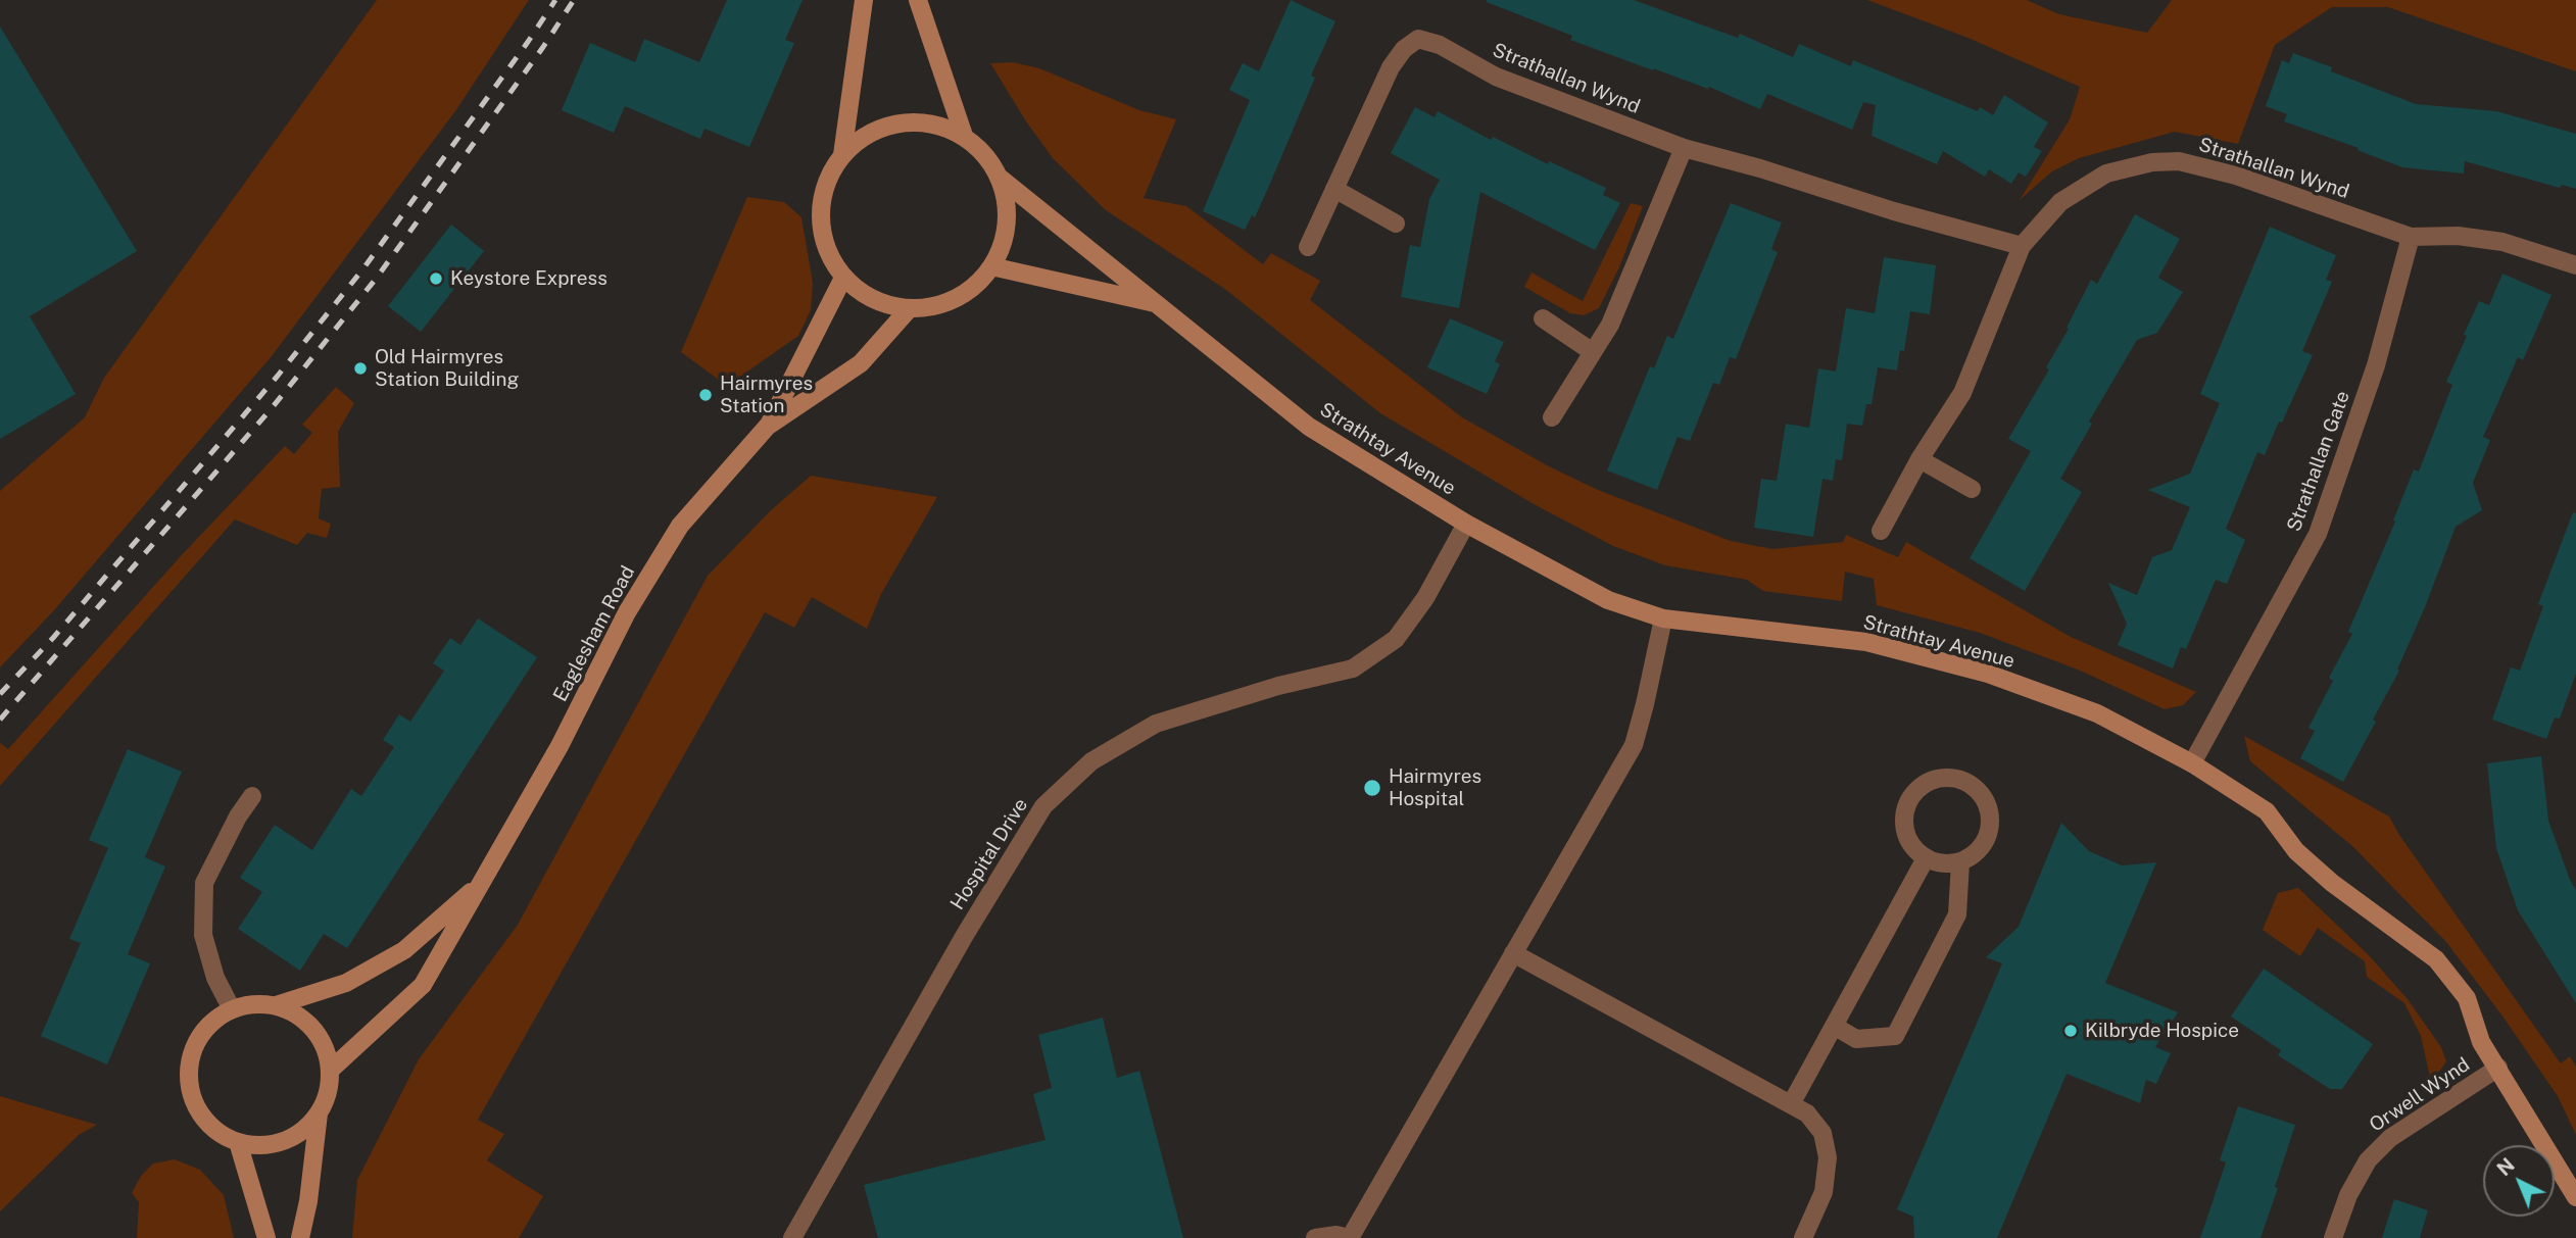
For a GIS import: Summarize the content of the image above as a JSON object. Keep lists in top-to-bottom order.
{
  "streets": {
    "main road": ["Strathtay Avenue", "Eaglesham Road"],
    "street": [
      "Strathallan Wynd",
      "Strathallan Gate",
      "Hospital Drive",
      "Orwell Wynd"
    ]
  },
  "crossings": [
    ["Strathallan Wynd", "Strathallan Gate"],
    ["Strathtay Avenue", "Strathallan Gate"],
    ["Strathtay Avenue", "Eaglesham Road"],
    ["Strathtay Avenue", "Hospital Drive"],
    ["Strathtay Avenue", "Orwell Wynd"]
  ],
  "places": [
    "Keystore Express",
    "Old Hairmyres Station Building",
    "Hairmyres Station",
    "Hairmyres Hospital",
    "Kilbryde Hospice"
  ],
  "north": "top left"
}
